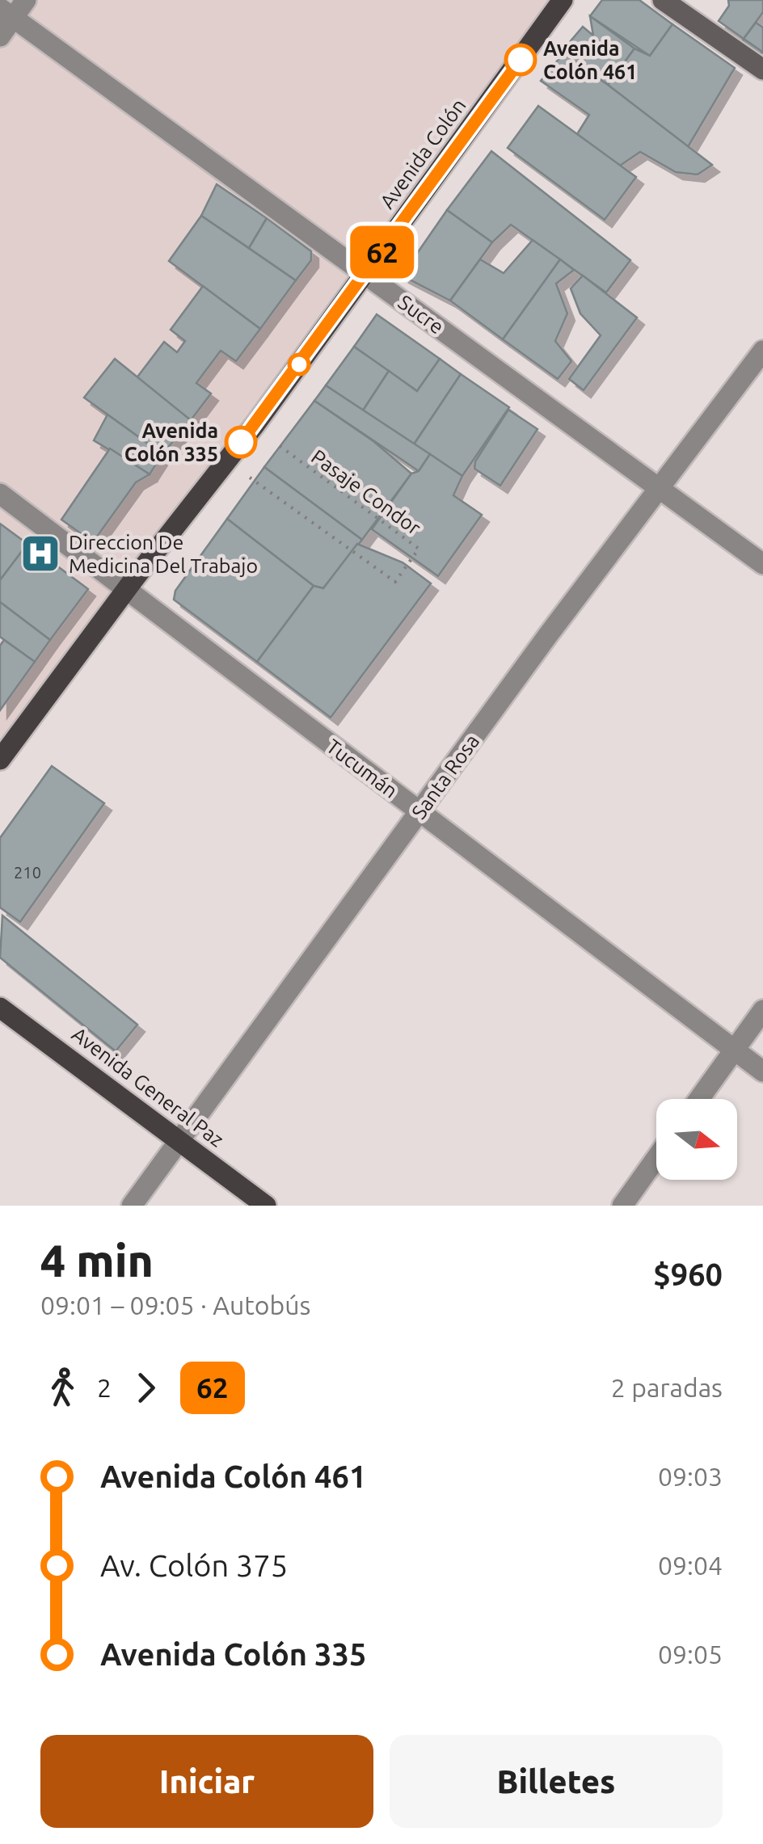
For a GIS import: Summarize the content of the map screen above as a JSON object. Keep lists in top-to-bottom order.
{
  "streets": {
    "main road": ["Avenida Colón", "Avenida General Paz"],
    "street": ["Sucre", "Tucumán", "Santa Rosa"],
    "path": ["Pasaje Condor"]
  },
  "crossings": [
    ["Avenida Colón", "Sucre"],
    ["Avenida Colón", "Tucumán"],
    ["Sucre", "Santa Rosa"],
    ["Tucumán", "Santa Rosa"],
    ["Santa Rosa", "Avenida General Paz"]
  ],
  "places": {
    "other": ["Avenida Colón 461", "Avenida Colón 335"],
    "hospital": ["Direccion De Medicina Del Trabajo"]
  },
  "lines": ["bus line 62"],
  "house_numbers": ["210"],
  "north": "right",
  "page": {
    "on_map": "62",
    "heading": ["4 min", "09:01 – 09:05 · Autobús", "$960"],
    "legs": ["2", "62", "2 paradas"],
    "list": [
      {
        "name": "Avenida Colón 461",
        "value": "09:03"
      },
      {
        "name": "Av. Colón 375",
        "value": "09:04"
      },
      {
        "name": "Avenida Colón 335",
        "value": "09:05"
      }
    ],
    "buttons": ["Iniciar", "Billetes"]
  }
}
